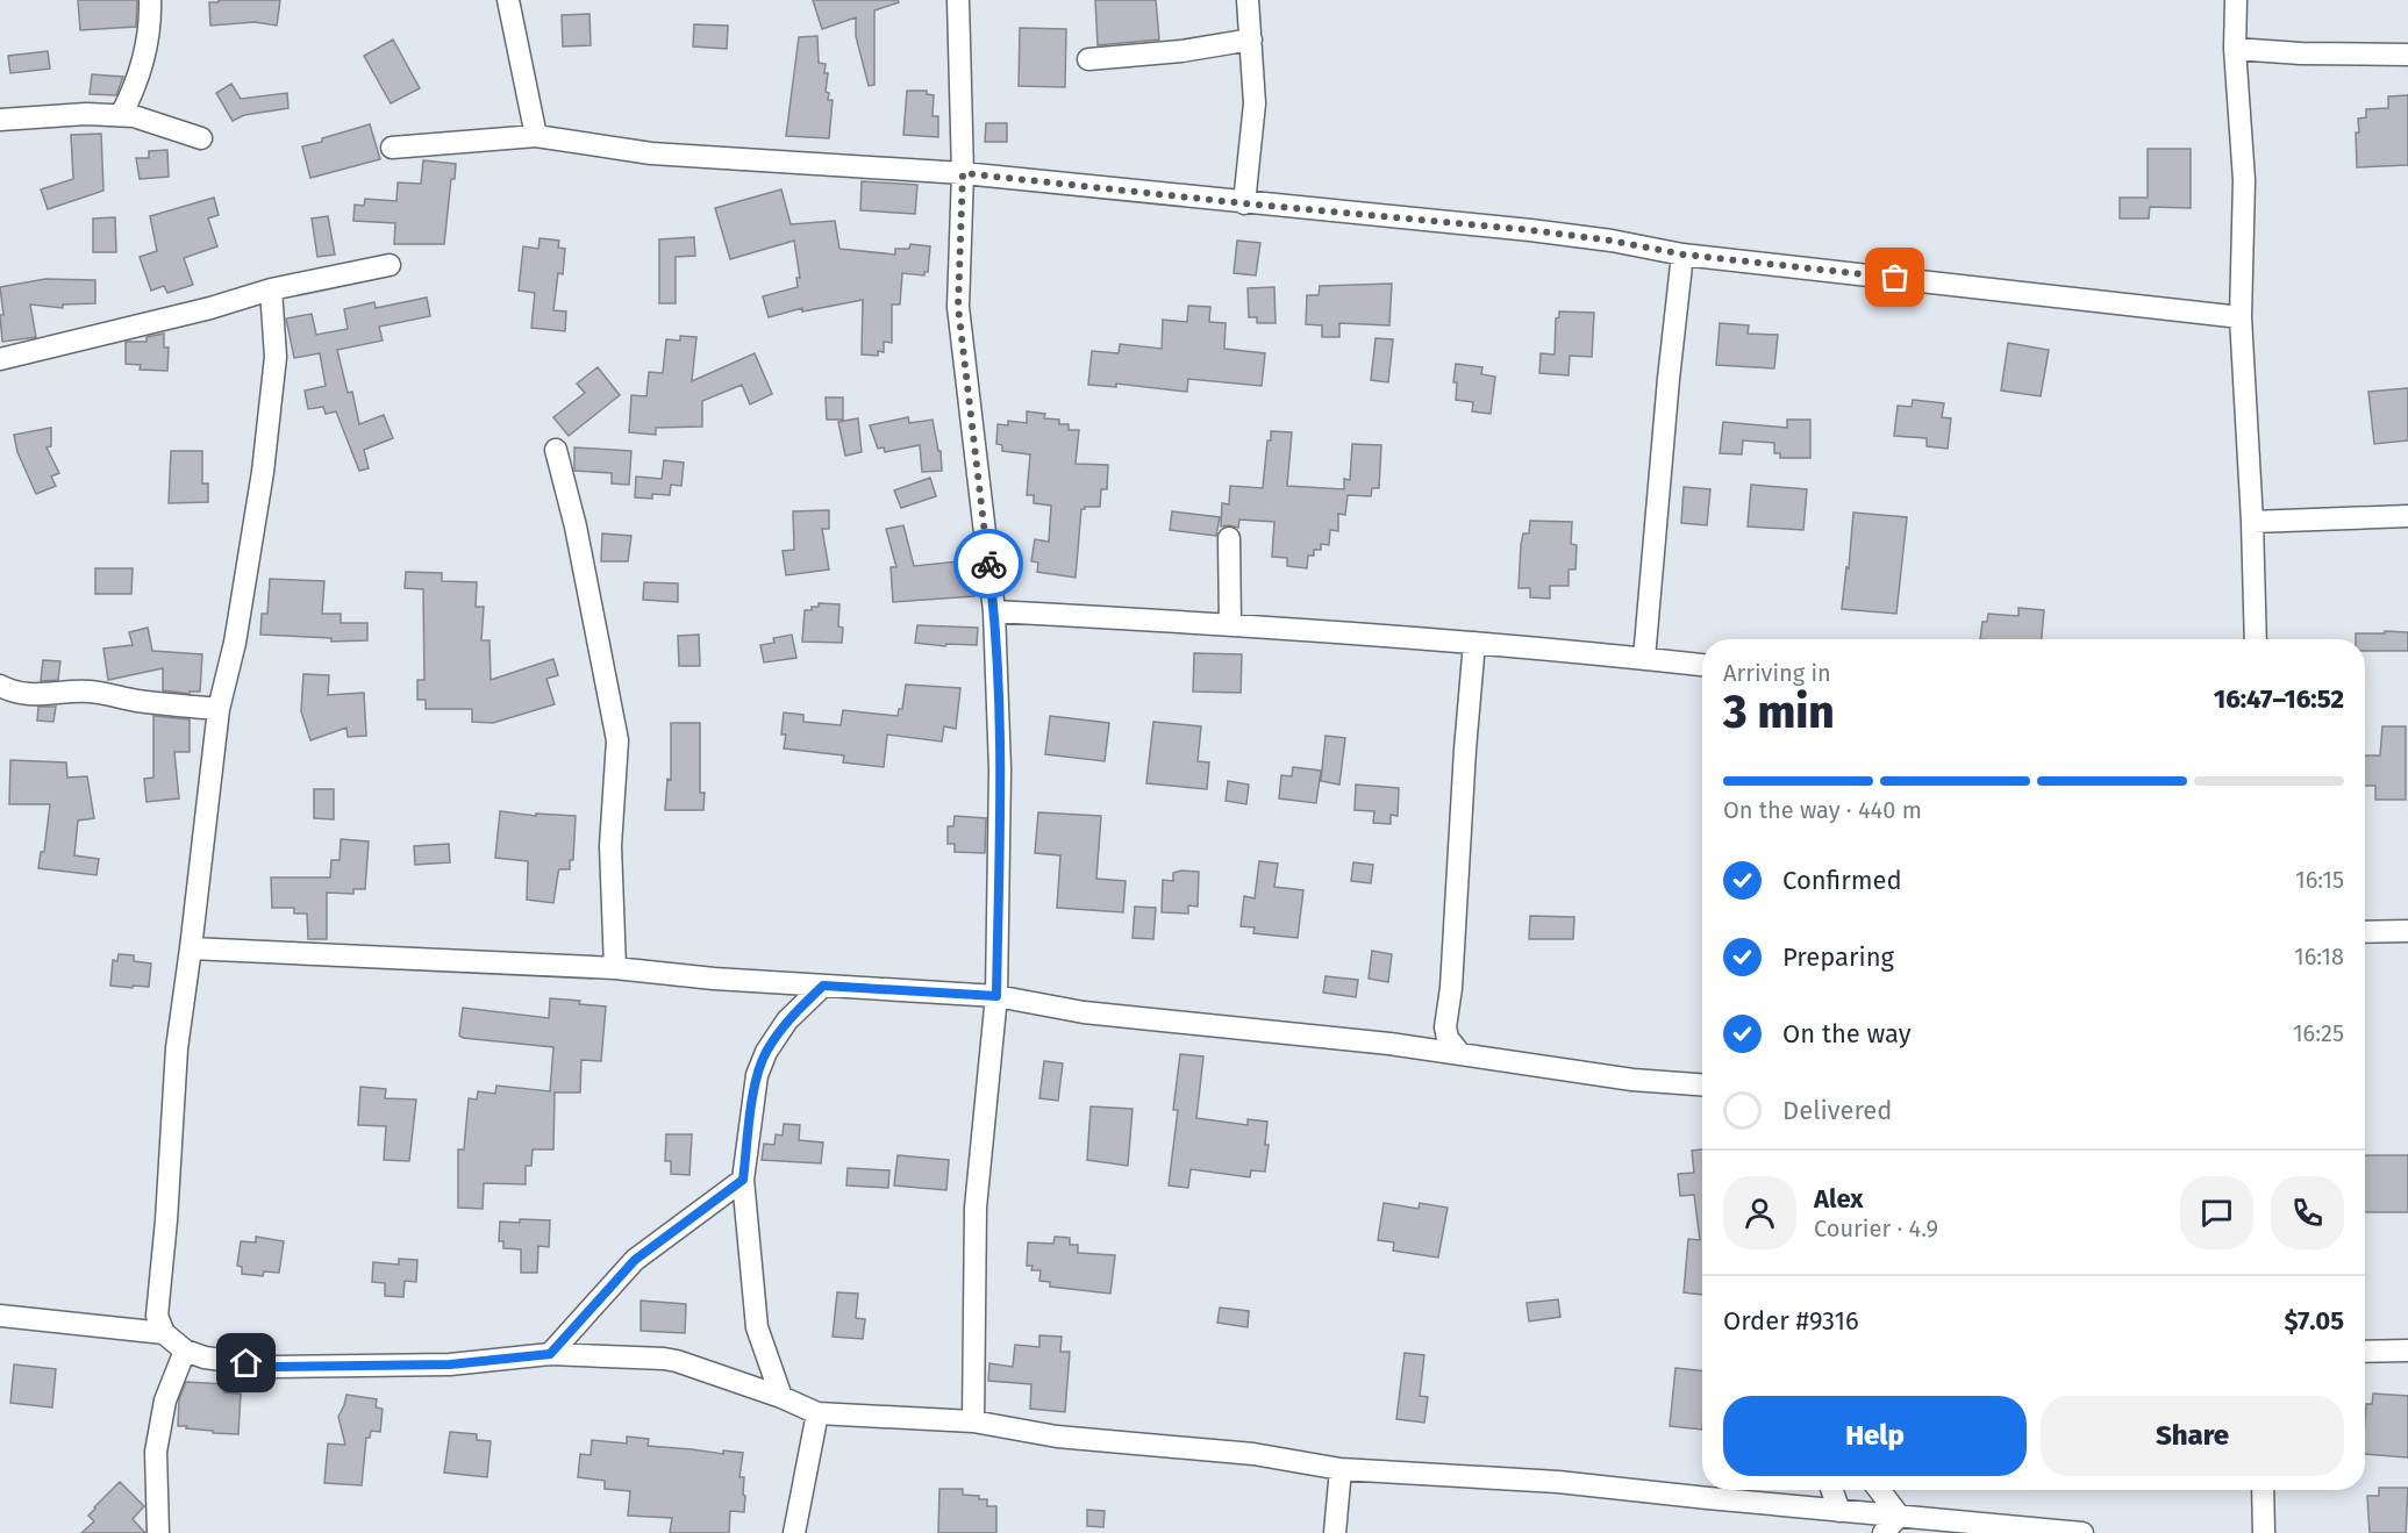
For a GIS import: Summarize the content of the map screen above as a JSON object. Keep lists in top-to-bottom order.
{
  "page": {
    "heading": ["3 min", "Arriving in", "16:47–16:52"],
    "panel": [
      "Alex",
      "Courier · 4.9",
      "Order #9316",
      "$7.05"
    ],
    "bar": "On the way · 440 m",
    "list": [
      ["Confirmed", "16:15"],
      ["Preparing", "16:18"],
      ["On the way", "16:25"],
      "Delivered"
    ],
    "buttons": ["Help", "Share"]
  }
}
